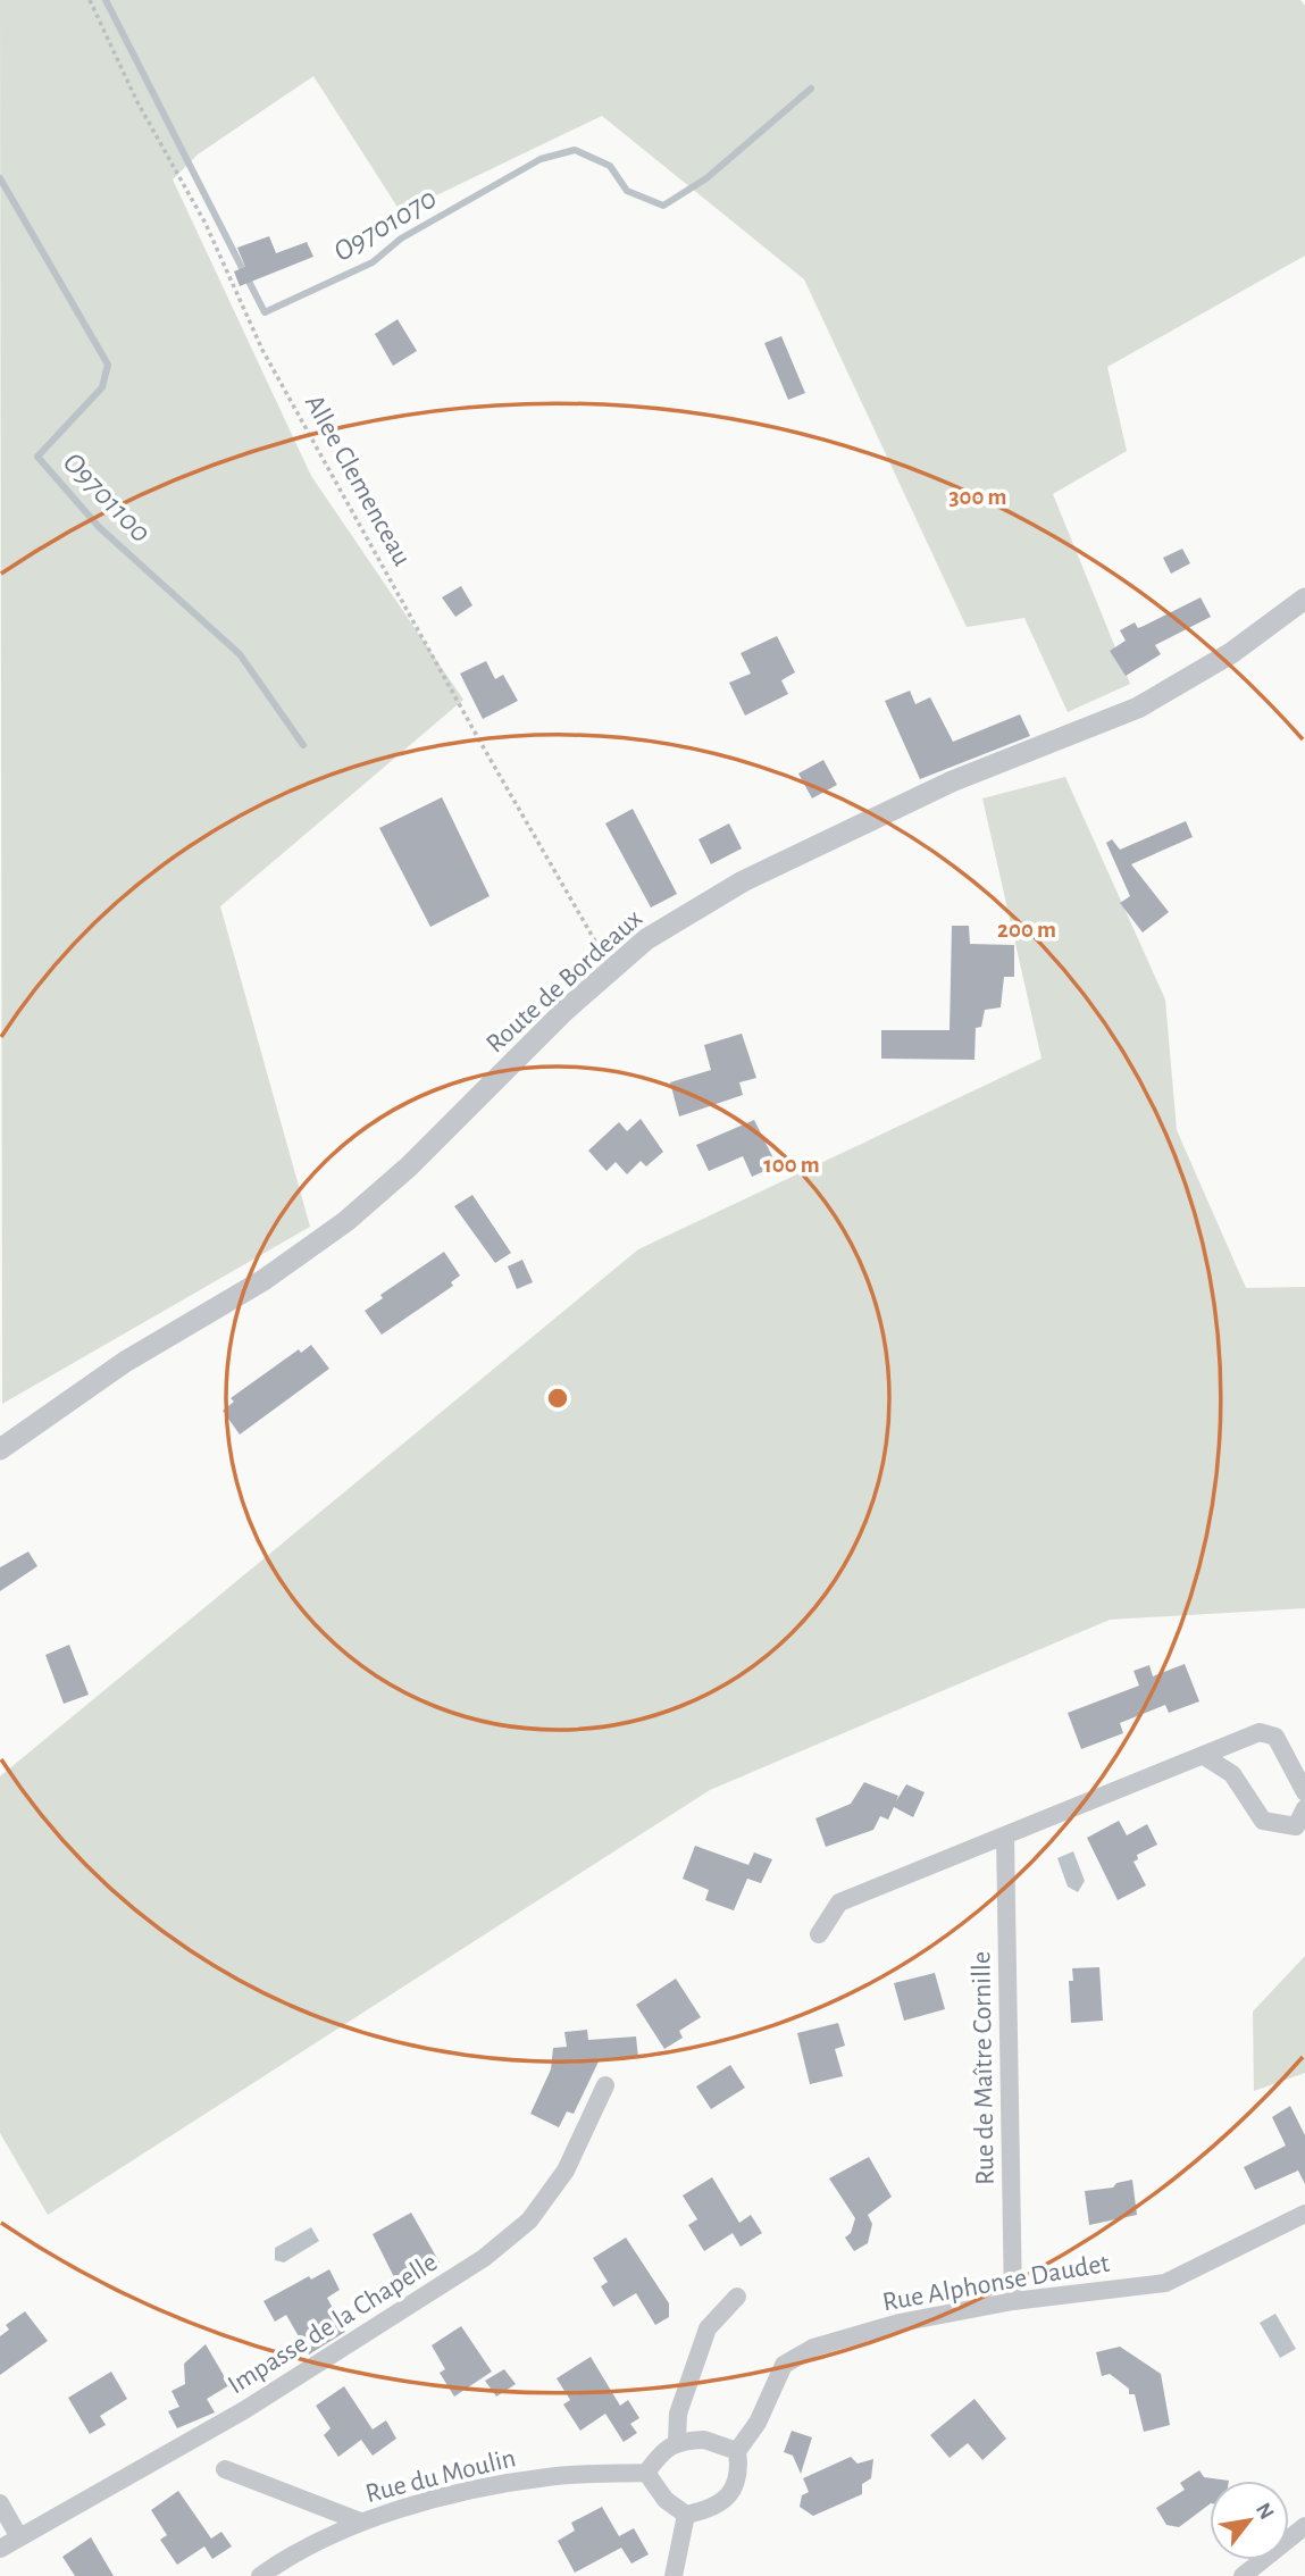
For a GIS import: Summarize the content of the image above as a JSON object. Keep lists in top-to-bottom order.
{
  "streets": {
    "street": [
      "Route de Bordeaux",
      "Rue de Maître Cornille",
      "Rue Alphonse Daudet",
      "Impasse de la Chapelle",
      "Rue du Moulin"
    ],
    "path": ["Allee Clemenceau"]
  },
  "crossings": [
    ["Allee Clemenceau", "Route de Bordeaux"],
    ["Rue de Maître Cornille", "Rue Alphonse Daudet"],
    ["Rue Alphonse Daudet", "Rue du Moulin"]
  ],
  "water": ["O9701070", "O9701100"],
  "north": "top right",
  "rings": ["300 m", "200 m", "100 m"]
}
